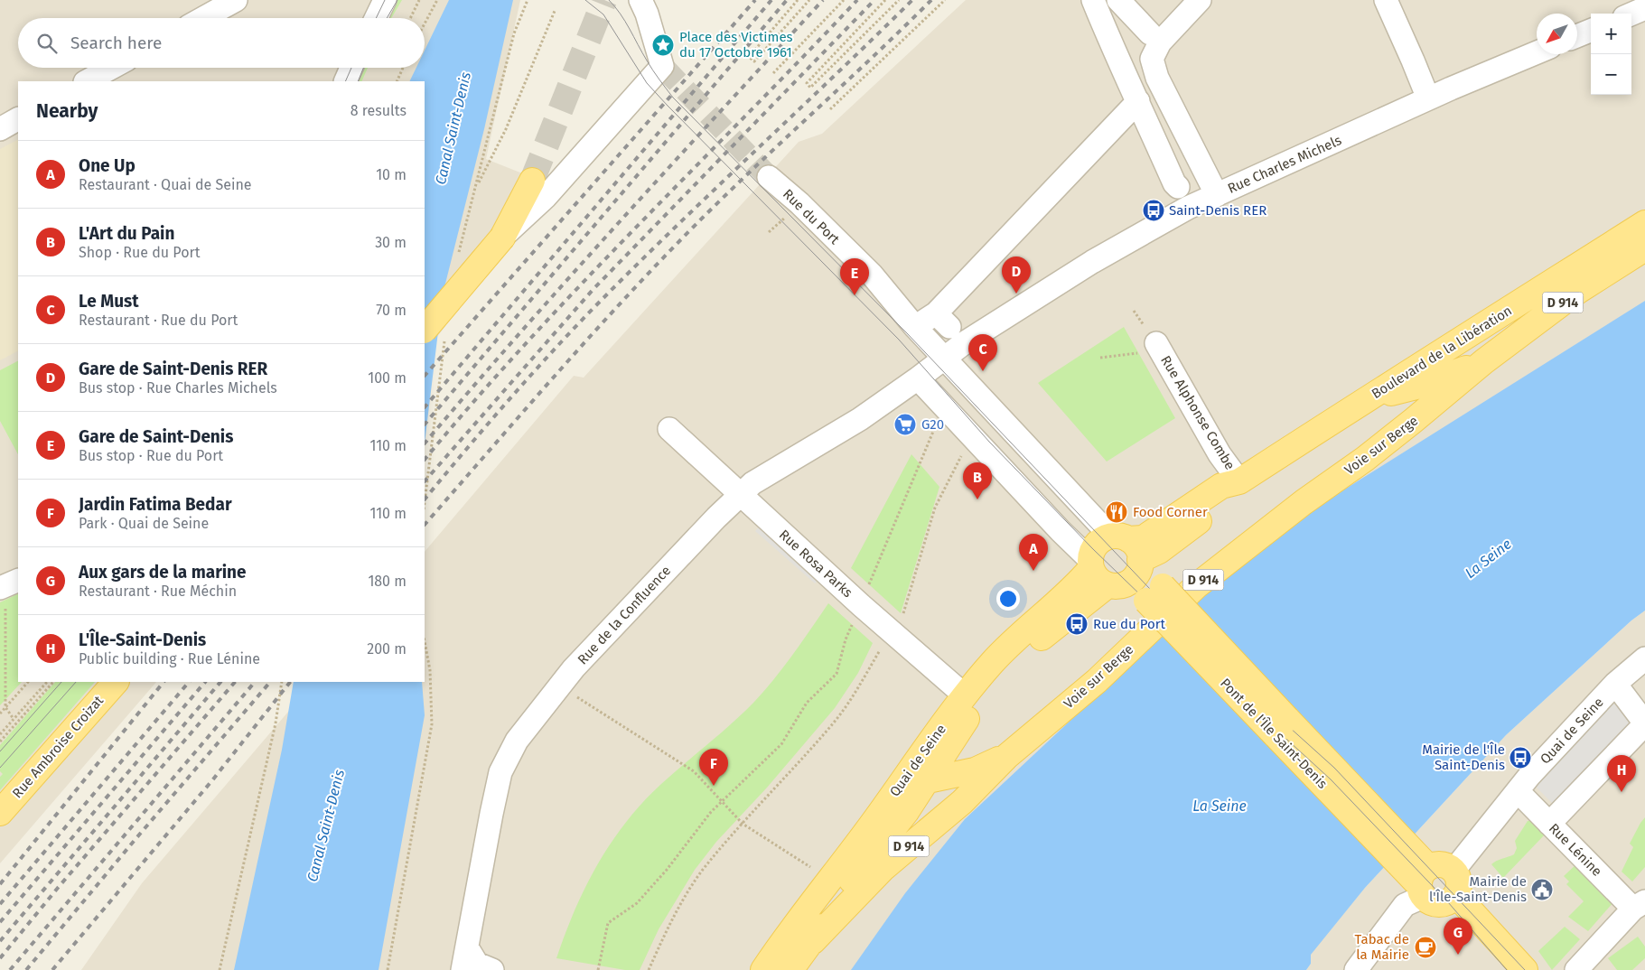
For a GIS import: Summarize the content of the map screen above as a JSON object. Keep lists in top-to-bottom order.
{
  "streets": {
    "main road": [
      "D 914",
      "Boulevard de la Libération",
      "Voie sur Berge",
      "Quai de Seine",
      "Pont de l'Île Saint-Denis",
      "Rue Ambroise Croizat"
    ],
    "street": [
      "Rue Charles Michels",
      "Rue du Port",
      "Rue Alphonse Combe",
      "Rue Rosa Parks",
      "Rue de la Confluence",
      "Rue Lénine"
    ]
  },
  "crossings": [
    ["Rue Charles Michels", "Rue du Port"],
    ["Rue Charles Michels", "Rue de la Confluence"],
    ["Rue du Port", "Boulevard de la Libération"],
    ["Rue du Port", "Quai de Seine"],
    ["Rue du Port", "Pont de l'Île Saint-Denis"],
    ["D 914", "Boulevard de la Libération"],
    ["D 914", "Voie sur Berge"],
    ["Boulevard de la Libération", "Rue Alphonse Combe"],
    ["Boulevard de la Libération", "Voie sur Berge"],
    ["Boulevard de la Libération", "Quai de Seine"],
    ["Boulevard de la Libération", "Pont de l'Île Saint-Denis"],
    ["Voie sur Berge", "Quai de Seine"],
    ["Rue Rosa Parks", "Rue de la Confluence"],
    ["Rue Rosa Parks", "Quai de Seine"],
    ["Quai de Seine", "Pont de l'Île Saint-Denis"],
    ["Quai de Seine", "Rue Lénine"]
  ],
  "water": ["Canal Saint-Denis", "La Seine"],
  "places": {
    "place": ["Place des Victimes du 17 Octobre 1961"],
    "bus stop": ["Saint-Denis RER", "Rue du Port", "Mairie de l'Île Saint-Denis"],
    "supermarket": ["G20"],
    "restaurant": ["Food Corner"],
    "public building": ["Mairie de l'Île-Saint-Denis"],
    "cafe": ["Tabac de la Mairie"]
  },
  "north": "bottom left",
  "page": {
    "map_buttons": ["+", "−"],
    "search": "Search here",
    "heading": ["Nearby", "8 results"],
    "list": [
      {
        "mark": "A",
        "name": "One Up",
        "note": "Restaurant · Quai de Seine",
        "value": "10 m"
      },
      {
        "mark": "B",
        "name": "L'Art du Pain",
        "note": "Shop · Rue du Port",
        "value": "30 m"
      },
      {
        "mark": "C",
        "name": "Le Must",
        "note": "Restaurant · Rue du Port",
        "value": "70 m"
      },
      {
        "mark": "D",
        "name": "Gare de Saint-Denis RER",
        "note": "Bus stop · Rue Charles Michels",
        "value": "100 m"
      },
      {
        "mark": "E",
        "name": "Gare de Saint-Denis",
        "note": "Bus stop · Rue du Port",
        "value": "110 m"
      },
      {
        "mark": "F",
        "name": "Jardin Fatima Bedar",
        "note": "Park · Quai de Seine",
        "value": "110 m"
      },
      {
        "mark": "G",
        "name": "Aux gars de la marine",
        "note": "Restaurant · Rue Méchin",
        "value": "180 m"
      },
      {
        "mark": "H",
        "name": "L'Île-Saint-Denis",
        "note": "Public building · Rue Lénine",
        "value": "200 m"
      }
    ],
    "pins": [
      "D",
      "E",
      "C",
      "B",
      "A",
      "F",
      "H",
      "G"
    ]
  }
}
